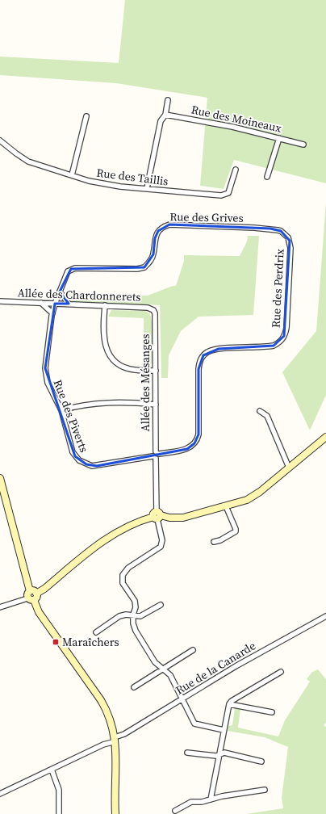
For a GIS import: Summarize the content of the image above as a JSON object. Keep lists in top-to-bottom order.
{
  "streets": {
    "street": [
      "Rue des Moineaux",
      "Rue des Taillis",
      "Rue des Grives",
      "Rue des Perdrix",
      "Allée des Chardonnerets",
      "Allée des Mésanges",
      "Rue des Piverts",
      "Rue de la Canarde"
    ]
  },
  "crossings": [
    ["Rue des Grives", "Rue des Perdrix"],
    ["Rue des Grives", "Allée des Chardonnerets"],
    ["Rue des Grives", "Rue des Piverts"],
    ["Rue des Perdrix", "Allée des Mésanges"],
    ["Allée des Chardonnerets", "Allée des Mésanges"],
    ["Allée des Chardonnerets", "Rue des Piverts"]
  ],
  "places": {
    "transit": ["Maraîchers"]
  }
}
